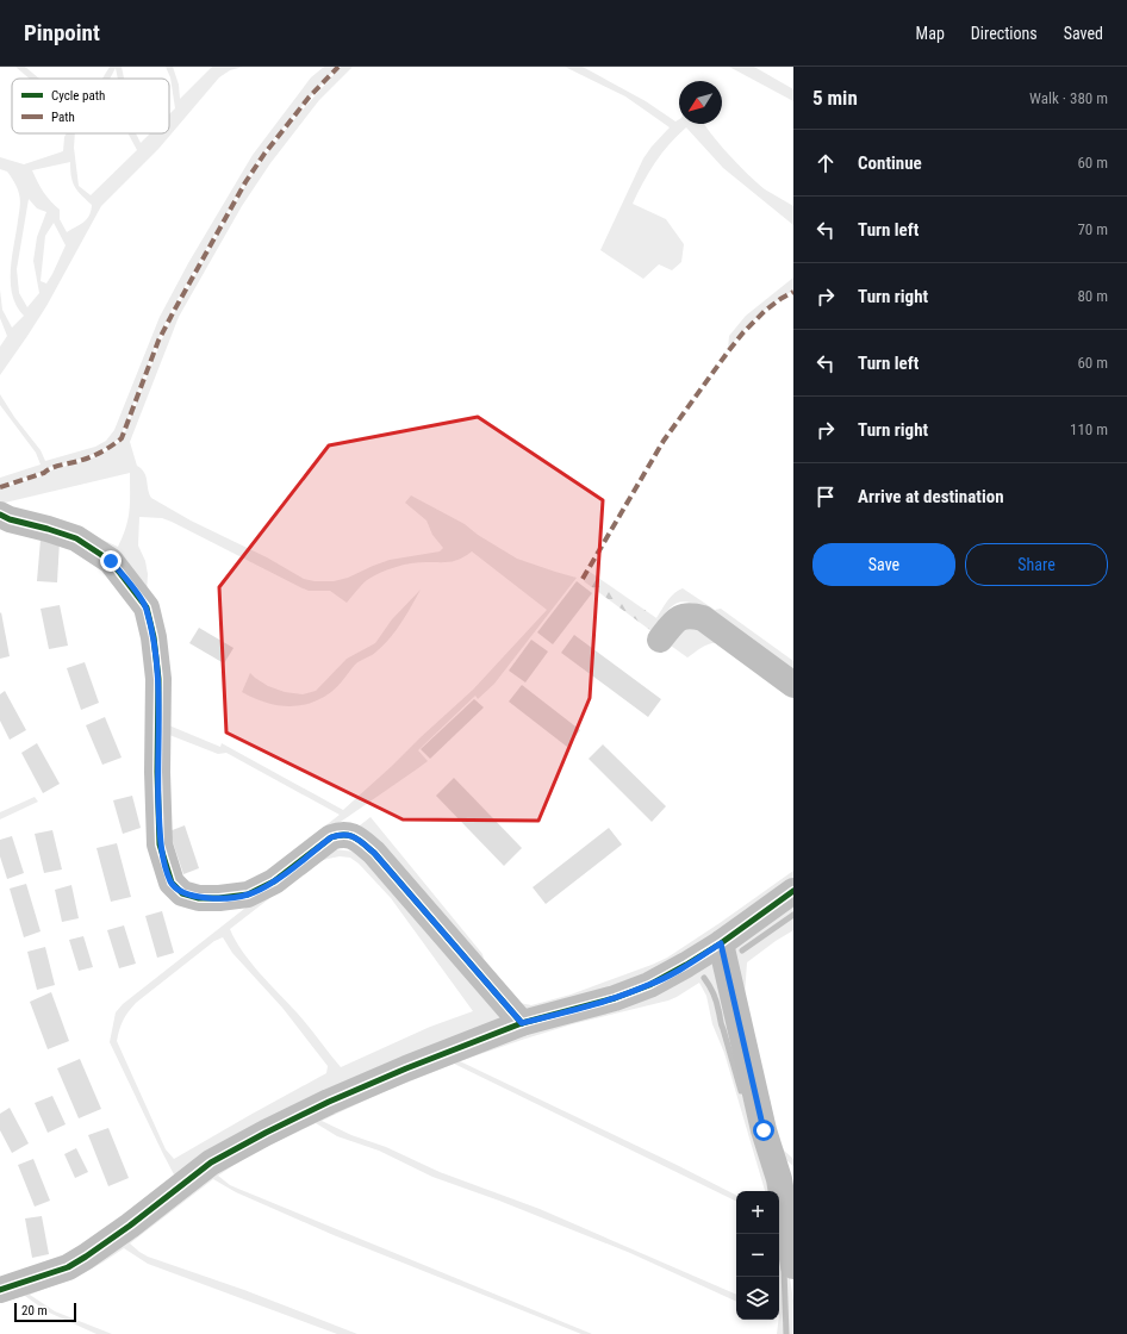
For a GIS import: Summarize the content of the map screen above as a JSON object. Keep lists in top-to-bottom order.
{
  "legend": ["Cycle path", "Path"],
  "scale_bar": "20 m",
  "north": "bottom left",
  "page": {
    "header": "Pinpoint",
    "nav": ["Map", "Directions", "Saved"],
    "heading": ["5 min", "Walk · 380 m"],
    "list": [
      ["Continue", "60 m"],
      ["Turn left", "70 m"],
      ["Turn right", "80 m"],
      ["Turn left", "60 m"],
      ["Turn right", "110 m"],
      "Arrive at destination"
    ],
    "buttons": ["Save", "Share"],
    "map_buttons": ["+", "−"],
    "scale": "20 m"
  }
}
